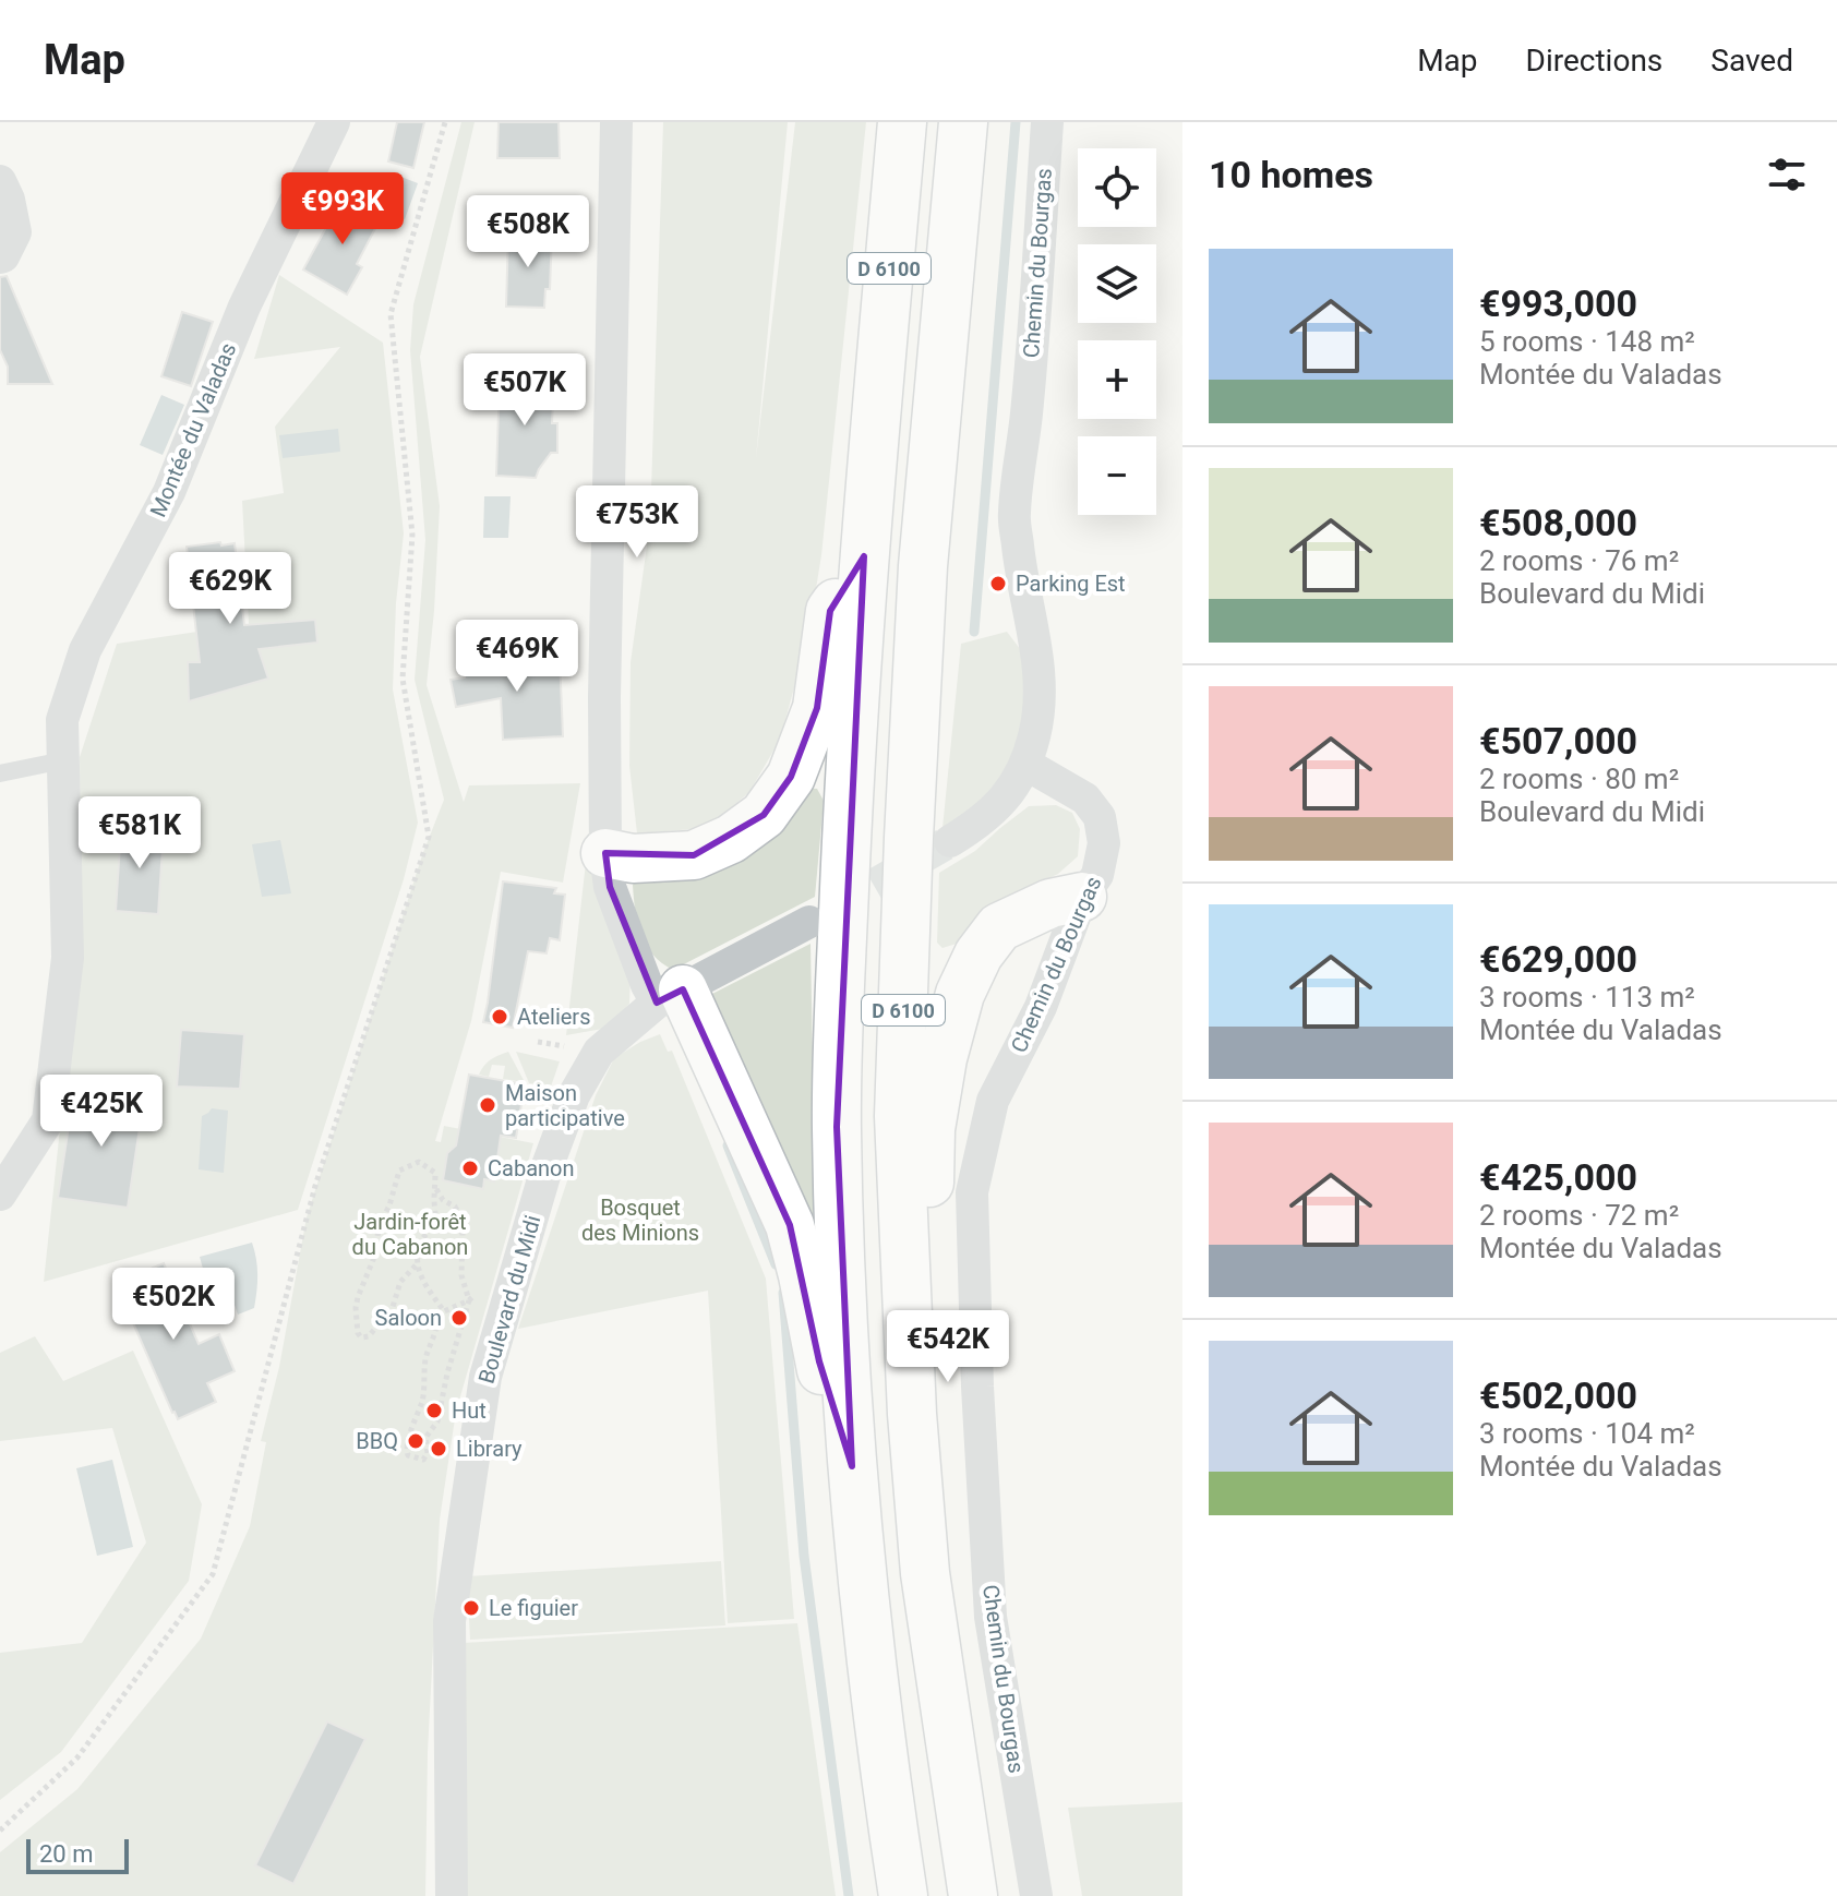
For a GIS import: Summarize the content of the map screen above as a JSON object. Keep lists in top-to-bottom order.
{
  "streets": {
    "main road": ["D 6100"],
    "street": ["Chemin du Bourgas", "Montée du Valadas", "Boulevard du Midi"]
  },
  "parks": ["Bosquet des Minions", "Jardin-forêt du Cabanon"],
  "places": [
    "Parking Est",
    "Ateliers",
    "Maison participative",
    "Cabanon",
    "Saloon",
    "Hut",
    "BBQ",
    "Library",
    "Le figuier"
  ],
  "scale_bar": "20 m",
  "page": {
    "header": "Map",
    "nav": ["Map", "Directions", "Saved"],
    "heading": "10 homes",
    "map_buttons": ["+", "−"],
    "price": [
      "€993K",
      "€508K",
      "€507K",
      "€753K",
      "€629K",
      "€469K",
      "€581K",
      "€425K",
      "€502K",
      "€542K"
    ],
    "list": [
      {
        "name": "€993,000",
        "note": "5 rooms · 148 m² · Montée du Valadas"
      },
      {
        "name": "€508,000",
        "note": "2 rooms · 76 m² · Boulevard du Midi"
      },
      {
        "name": "€507,000",
        "note": "2 rooms · 80 m² · Boulevard du Midi"
      },
      {
        "name": "€629,000",
        "note": "3 rooms · 113 m² · Montée du Valadas"
      },
      {
        "name": "€425,000",
        "note": "2 rooms · 72 m² · Montée du Valadas"
      },
      {
        "name": "€502,000",
        "note": "3 rooms · 104 m² · Montée du Valadas"
      }
    ],
    "scale": "20 m"
  }
}
